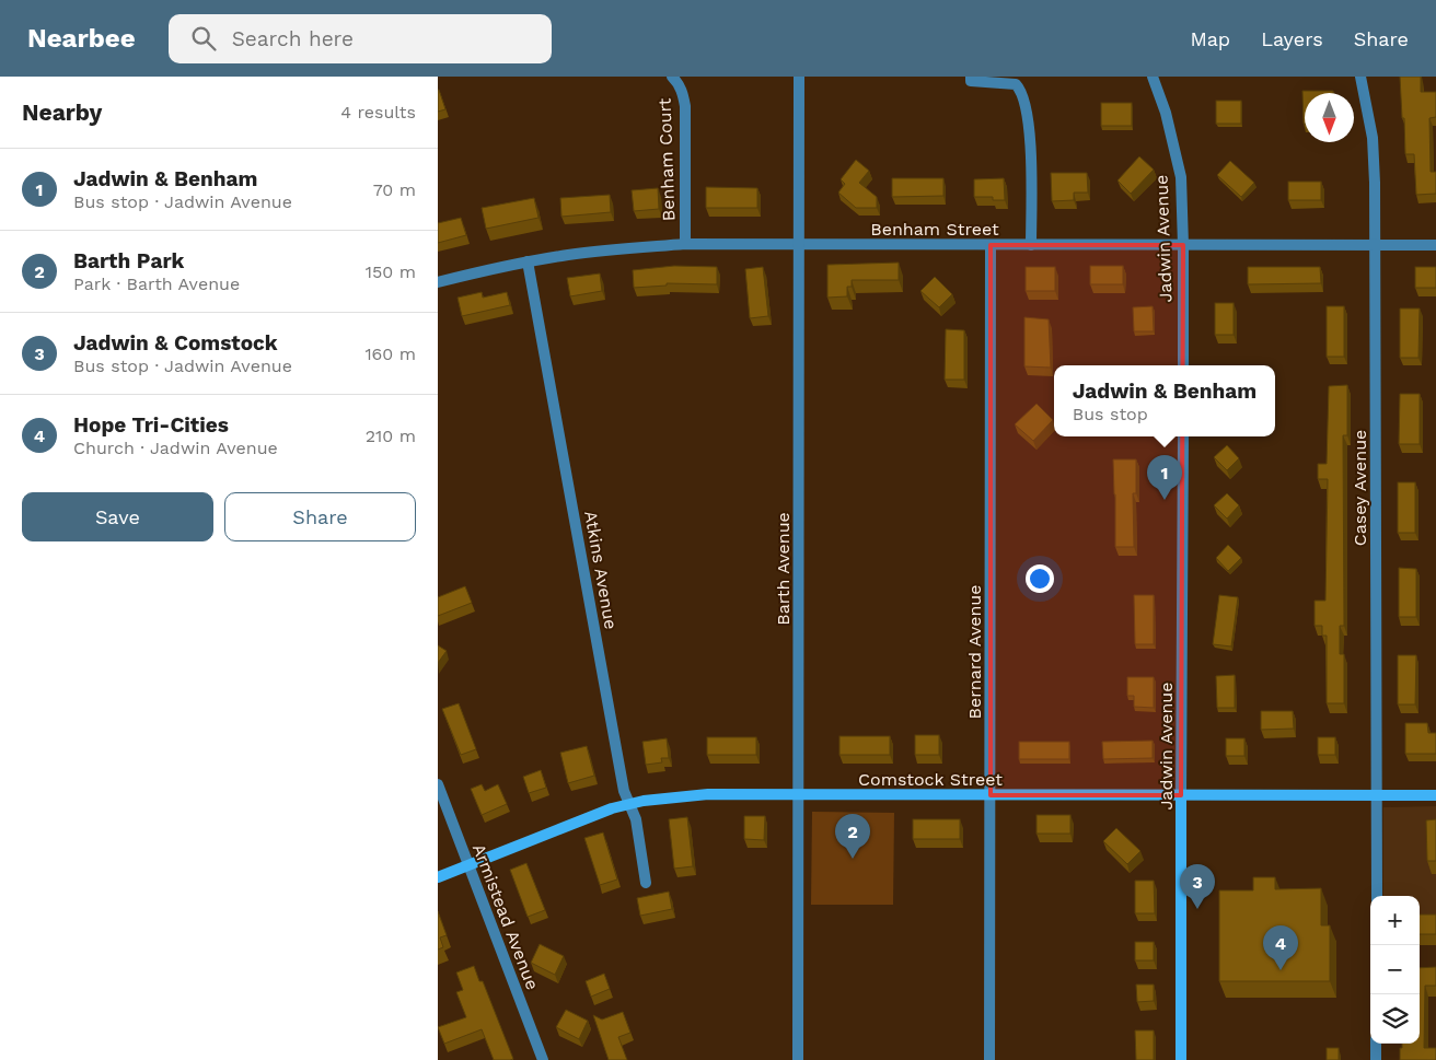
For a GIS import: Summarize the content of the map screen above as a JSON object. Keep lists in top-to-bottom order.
{
  "streets": {
    "street": [
      "Benham Court",
      "Benham Street",
      "Jadwin Avenue",
      "Casey Avenue",
      "Barth Avenue",
      "Atkins Avenue",
      "Bernard Avenue",
      "Comstock Street",
      "Armistead Avenue"
    ]
  },
  "crossings": [
    ["Benham Court", "Benham Street"],
    ["Benham Street", "Jadwin Avenue"],
    ["Benham Street", "Casey Avenue"],
    ["Benham Street", "Barth Avenue"],
    ["Benham Street", "Atkins Avenue"],
    ["Benham Street", "Bernard Avenue"],
    ["Jadwin Avenue", "Comstock Street"],
    ["Casey Avenue", "Comstock Street"],
    ["Barth Avenue", "Comstock Street"],
    ["Atkins Avenue", "Comstock Street"],
    ["Bernard Avenue", "Comstock Street"],
    ["Comstock Street", "Armistead Avenue"]
  ],
  "north": "bottom",
  "page": {
    "header": "Nearbee",
    "search": "Search here",
    "nav": ["Map", "Layers", "Share"],
    "heading": ["Nearby", "4 results"],
    "list": [
      {
        "mark": "1",
        "name": "Jadwin & Benham",
        "note": "Bus stop · Jadwin Avenue",
        "value": "70 m"
      },
      {
        "mark": "2",
        "name": "Barth Park",
        "note": "Park · Barth Avenue",
        "value": "150 m"
      },
      {
        "mark": "3",
        "name": "Jadwin & Comstock",
        "note": "Bus stop · Jadwin Avenue",
        "value": "160 m"
      },
      {
        "mark": "4",
        "name": "Hope Tri-Cities",
        "note": "Church · Jadwin Avenue",
        "value": "210 m"
      }
    ],
    "popup": ["Jadwin & Benham", "Bus stop"],
    "pins": [
      "1",
      "2",
      "3",
      "4"
    ],
    "buttons": ["Save", "Share"],
    "map_buttons": ["+", "−"]
  }
}
